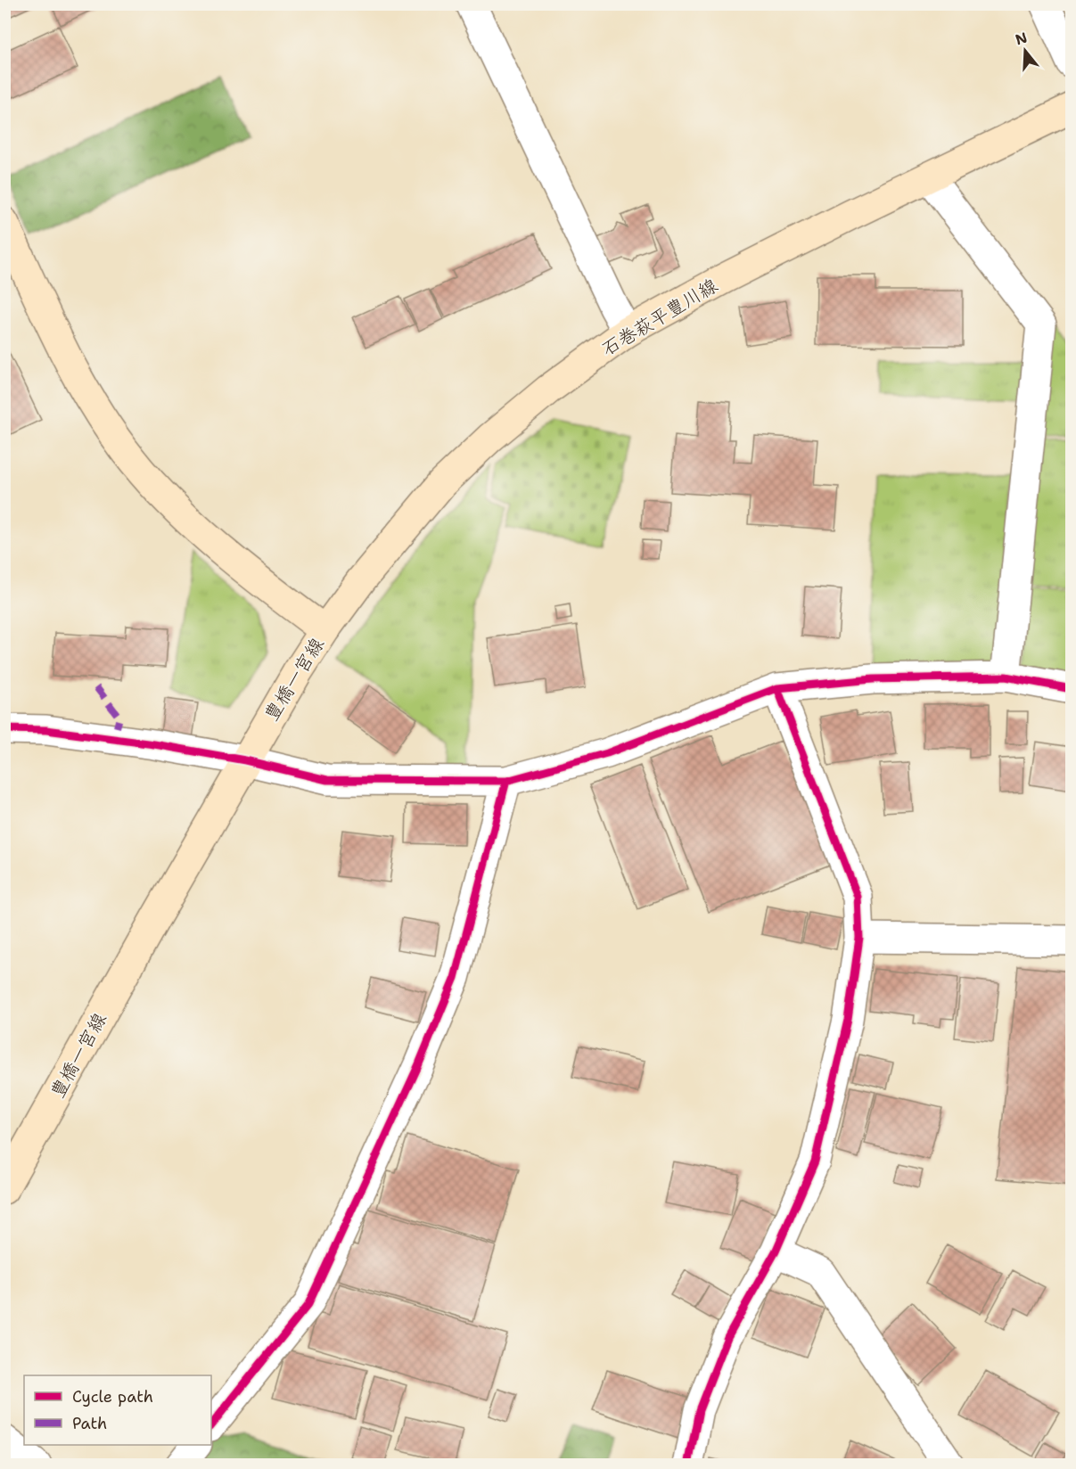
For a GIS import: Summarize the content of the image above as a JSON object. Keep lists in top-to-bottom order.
{
  "streets": {
    "main road": ["石巻萩平豊川線", "豊橋一宮線"]
  },
  "crossings": [
    ["石巻萩平豊川線", "豊橋一宮線"]
  ],
  "legend": ["Cycle path", "Path"],
  "north": "top"
}
